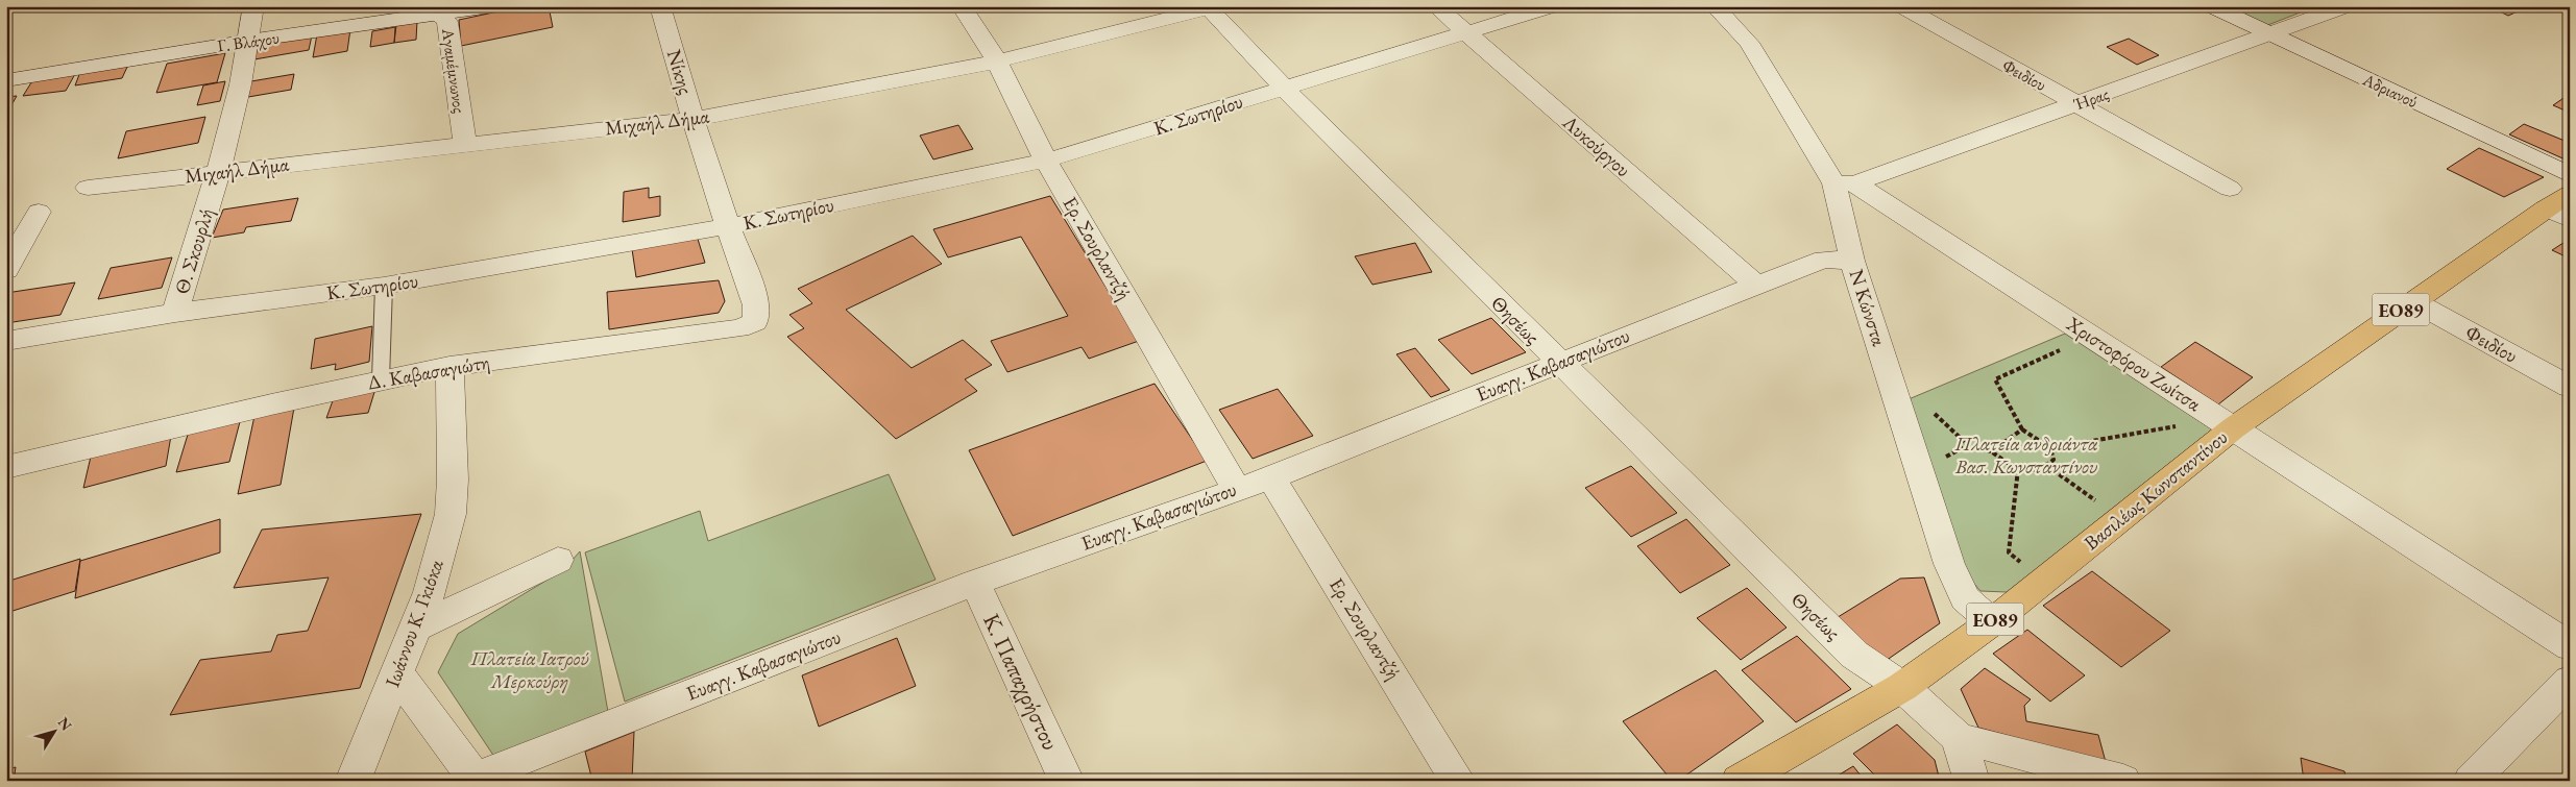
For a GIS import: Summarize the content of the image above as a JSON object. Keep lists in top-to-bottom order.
{
  "streets": {
    "main road": ["ΕΟ89", "Βασιλέως Κωνσταντίνου"],
    "street": [
      "Γ. Βλάχου",
      "Αγαμέμνωνος",
      "Νίκης",
      "Φειδίου",
      "Αδριανού",
      "Ήρας",
      "Κ. Σωτηρίου",
      "Μιχαήλ Δήμα",
      "Λυκούργου",
      "Ερ. Σουρλαντζή",
      "Θ. Σκουρλή",
      "Ν Κώνστα",
      "Θησέως",
      "Χριστοφόρου Ζωίτσα",
      "Ευαγγ. Καβασαγιώτου",
      "Δ. Καβασαγιώτη",
      "Ιωάννου Κ. Γκιόκα",
      "Κ. Παπαχρήστου"
    ]
  },
  "crossings": [
    ["Γ. Βλάχου", "Αγαμέμνωνος"],
    ["Γ. Βλάχου", "Θ. Σκουρλή"],
    ["Αγαμέμνωνος", "Μιχαήλ Δήμα"],
    ["Νίκης", "Κ. Σωτηρίου"],
    ["Νίκης", "Μιχαήλ Δήμα"],
    ["Νίκης", "Δ. Καβασαγιώτη"],
    ["Φειδίου", "Ήρας"],
    ["Φειδίου", "Βασιλέως Κωνσταντίνου"],
    ["Αδριανού", "Ήρας"],
    ["Ήρας", "Ν Κώνστα"],
    ["Ήρας", "Χριστοφόρου Ζωίτσα"],
    ["Κ. Σωτηρίου", "Λυκούργου"],
    ["Κ. Σωτηρίου", "Ερ. Σουρλαντζή"],
    ["Κ. Σωτηρίου", "Θ. Σκουρλή"],
    ["Κ. Σωτηρίου", "Θησέως"],
    ["Κ. Σωτηρίου", "Δ. Καβασαγιώτη"],
    ["Μιχαήλ Δήμα", "Ερ. Σουρλαντζή"],
    ["Μιχαήλ Δήμα", "Θ. Σκουρλή"],
    ["Μιχαήλ Δήμα", "Θησέως"],
    ["Λυκούργου", "Ευαγγ. Καβασαγιώτου"],
    ["Ερ. Σουρλαντζή", "Ευαγγ. Καβασαγιώτου"],
    ["Ν Κώνστα", "Χριστοφόρου Ζωίτσα"],
    ["Ν Κώνστα", "Ευαγγ. Καβασαγιώτου"],
    ["Ν Κώνστα", "Βασιλέως Κωνσταντίνου"],
    ["Θησέως", "Ευαγγ. Καβασαγιώτου"],
    ["Θησέως", "Βασιλέως Κωνσταντίνου"],
    ["Χριστοφόρου Ζωίτσα", "Βασιλέως Κωνσταντίνου"],
    ["Ευαγγ. Καβασαγιώτου", "Κ. Παπαχρήστου"],
    ["Δ. Καβασαγιώτη", "Ιωάννου Κ. Γκιόκα"]
  ],
  "parks": ["Πλατεία ανδριάντα Βασ. Κωνσταντίνου", "Πλατεία Ιατρού Μερκούρη"],
  "north": "top right"
}
